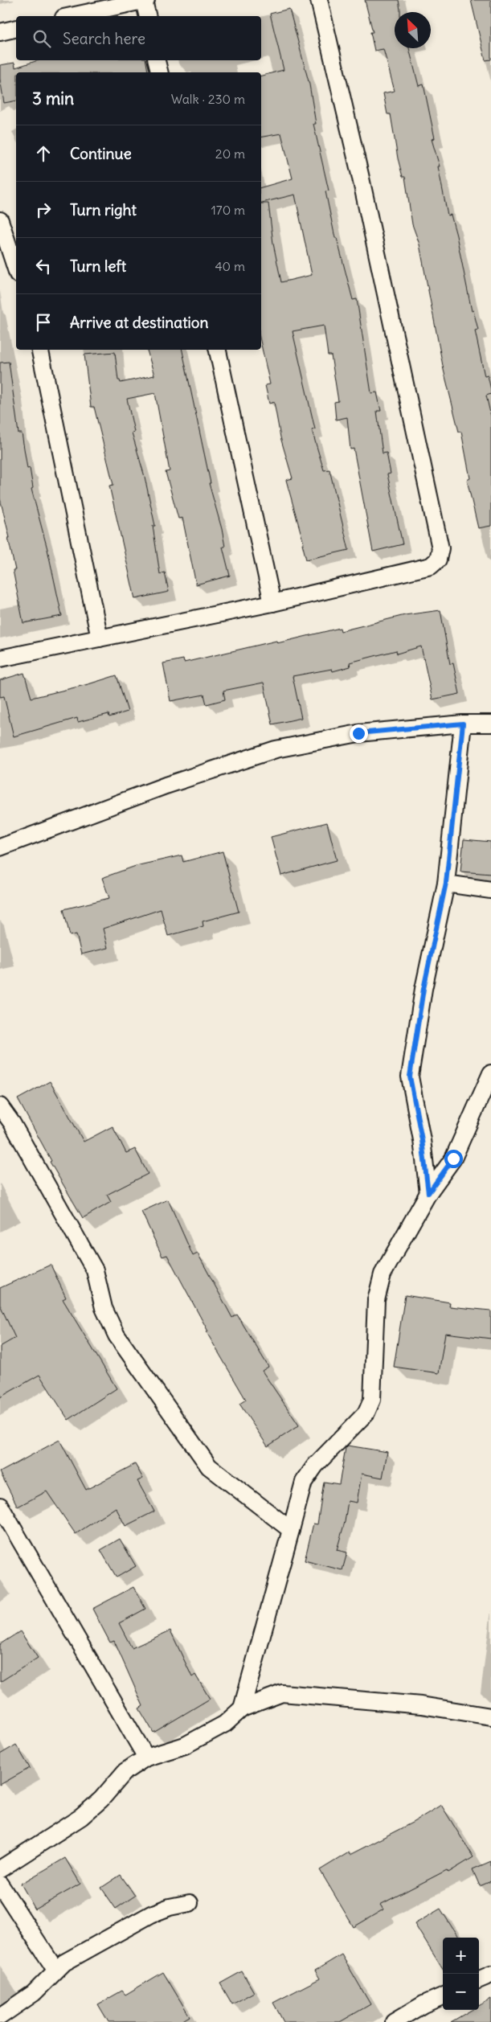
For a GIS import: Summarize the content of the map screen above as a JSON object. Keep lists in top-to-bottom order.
{
  "north": "top left",
  "page": {
    "search": "Search here",
    "heading": ["3 min", "Walk · 230 m"],
    "list": [
      ["Continue", "20 m"],
      ["Turn right", "170 m"],
      ["Turn left", "40 m"],
      "Arrive at destination"
    ],
    "map_buttons": ["+", "−"]
  }
}
